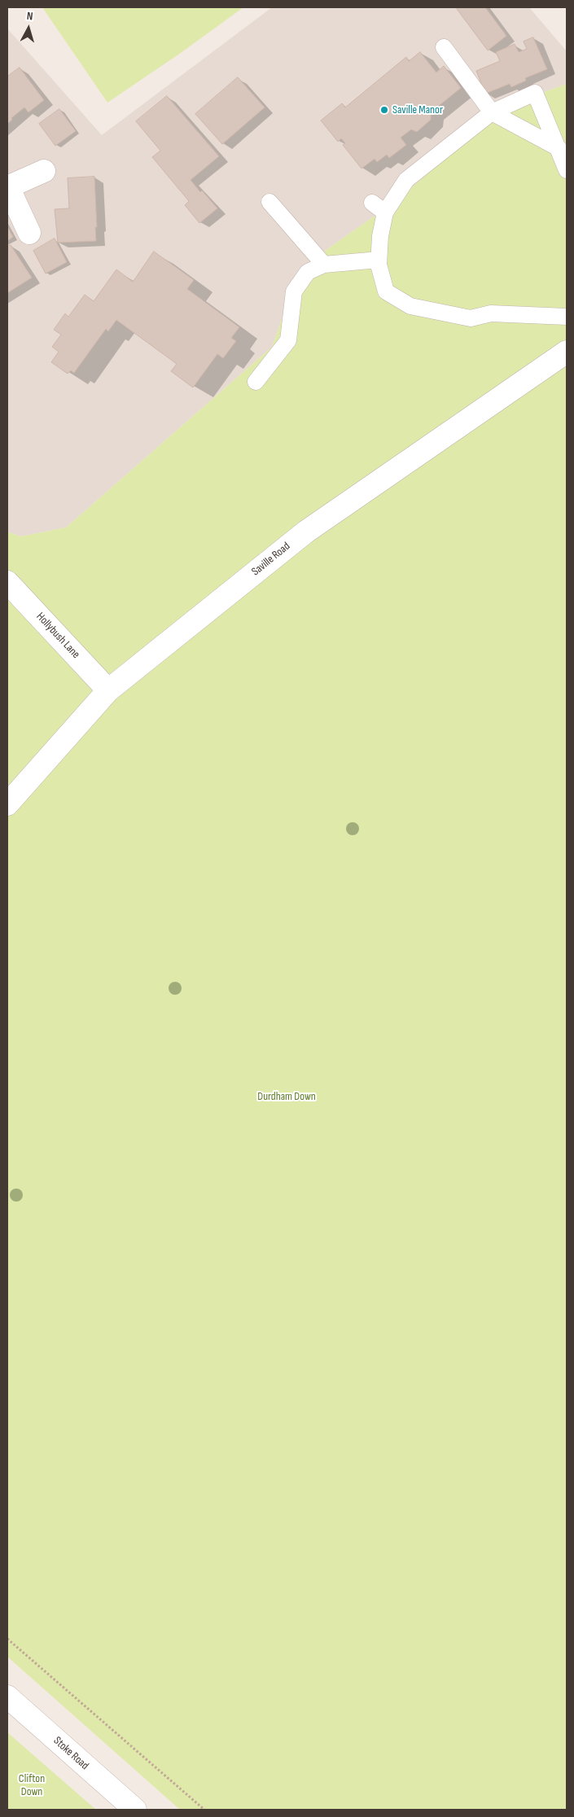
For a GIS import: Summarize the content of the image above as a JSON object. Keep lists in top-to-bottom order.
{
  "streets": {
    "street": ["Saville Road", "Hollybush Lane", "Stoke Road"]
  },
  "crossings": [
    ["Saville Road", "Hollybush Lane"]
  ],
  "parks": ["Durdham Down", "Clifton Down"],
  "places": ["Saville Manor"],
  "north": "top"
}
